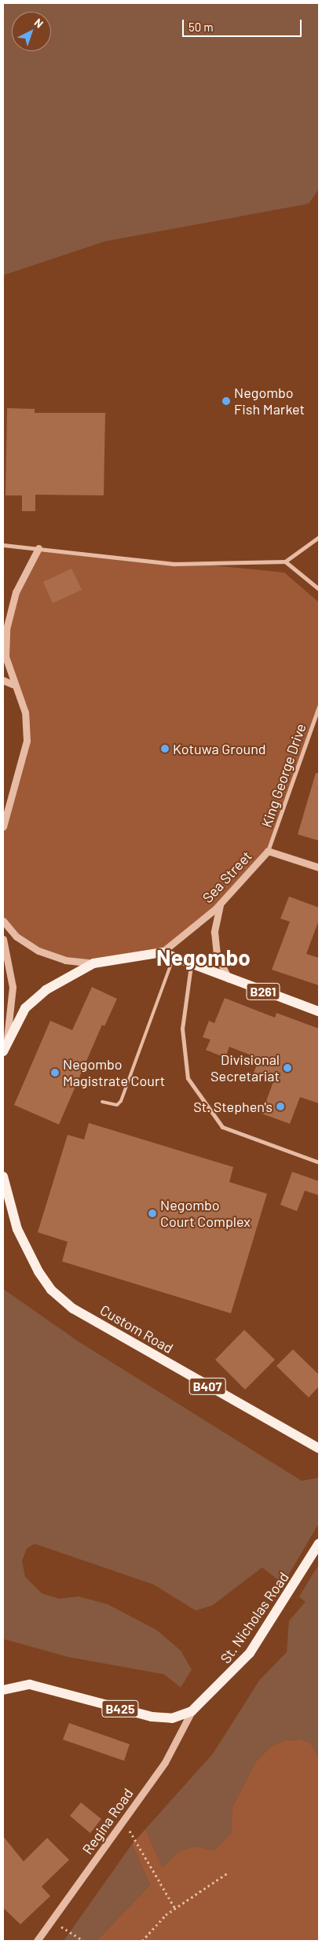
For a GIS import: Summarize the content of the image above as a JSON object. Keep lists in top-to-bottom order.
{
  "streets": {
    "main road": [
      "B261",
      "Custom Road",
      "B407",
      "St. Nicholas Road",
      "B425"
    ],
    "street": ["King George Drive", "Sea Street", "Regina Road"]
  },
  "crossings": [
    ["King George Drive", "Sea Street"],
    ["Sea Street", "B261"],
    ["St. Nicholas Road", "Regina Road"]
  ],
  "districts": ["Negombo"],
  "places": [
    "Negombo Fish Market",
    "Kotuwa Ground",
    "Divisional Secretariat",
    "Negombo Magistrate Court",
    "St. Stephen's",
    "Negombo Court Complex"
  ],
  "scale_bar": "50 m",
  "north": "top right"
}
